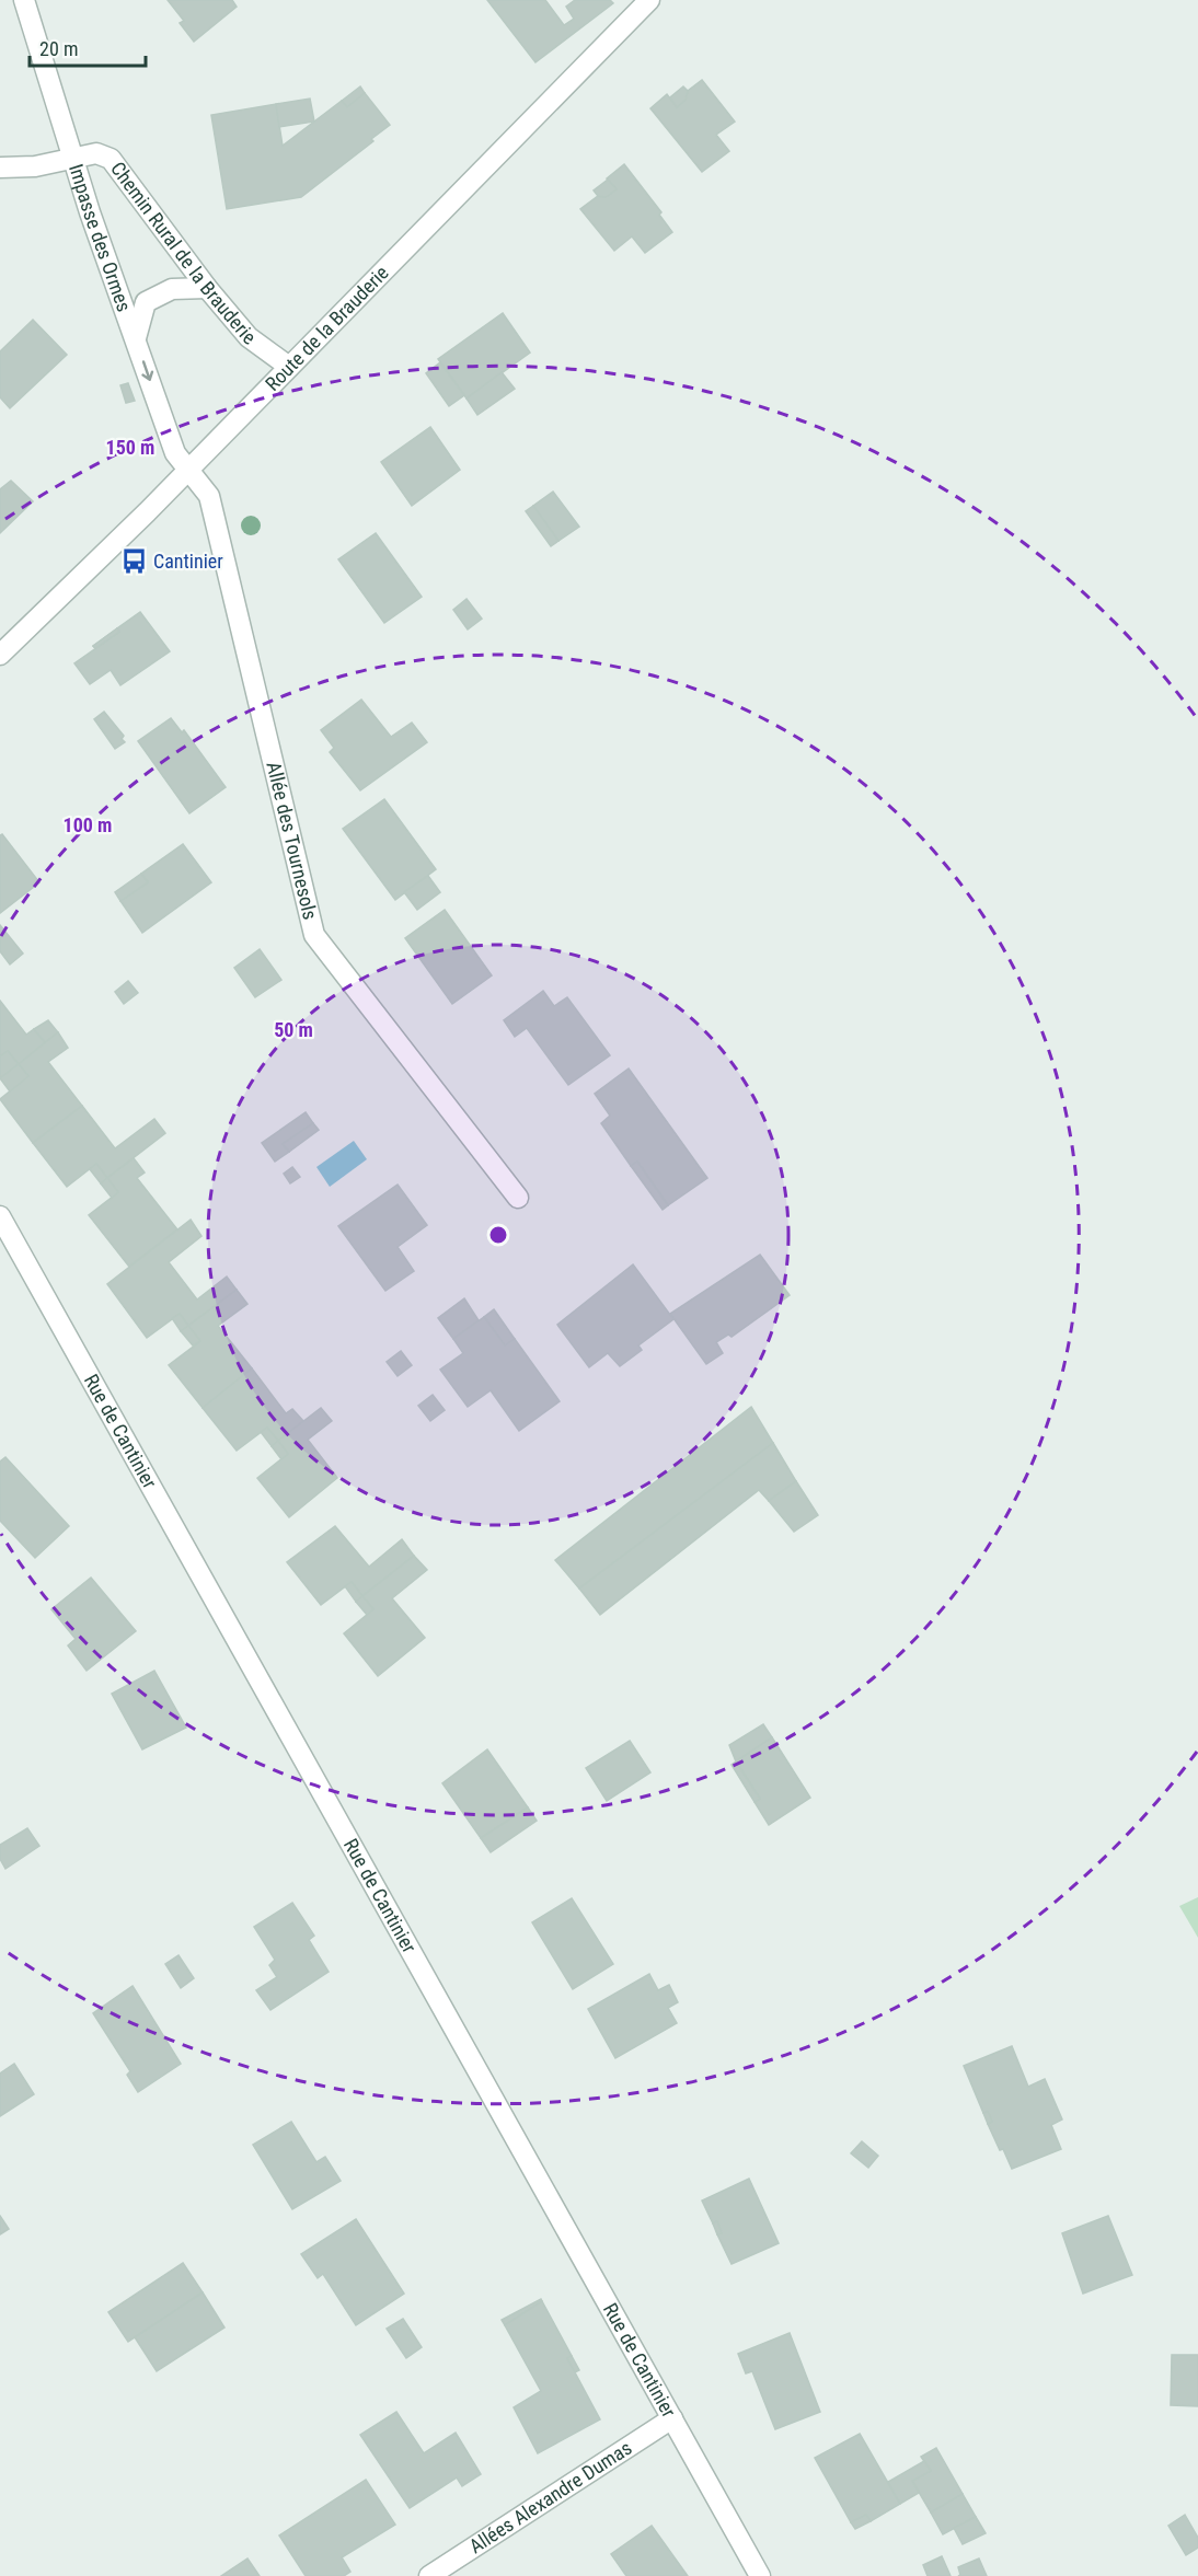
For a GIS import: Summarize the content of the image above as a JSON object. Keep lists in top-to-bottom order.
{
  "streets": {
    "street": [
      "Impasse des Ormes",
      "Chemin Rural de la Brauderie",
      "Route de la Brauderie",
      "Allée des Tournesols",
      "Rue de Cantinier",
      "Allées Alexandre Dumas"
    ]
  },
  "crossings": [
    ["Impasse des Ormes", "Chemin Rural de la Brauderie"],
    ["Impasse des Ormes", "Route de la Brauderie"],
    ["Impasse des Ormes", "Allée des Tournesols"],
    ["Chemin Rural de la Brauderie", "Route de la Brauderie"],
    ["Route de la Brauderie", "Allée des Tournesols"],
    ["Rue de Cantinier", "Allées Alexandre Dumas"]
  ],
  "places": {
    "bus stop": ["Cantinier"]
  },
  "scale_bar": "20 m",
  "rings": ["150 m", "100 m", "50 m"]
}
